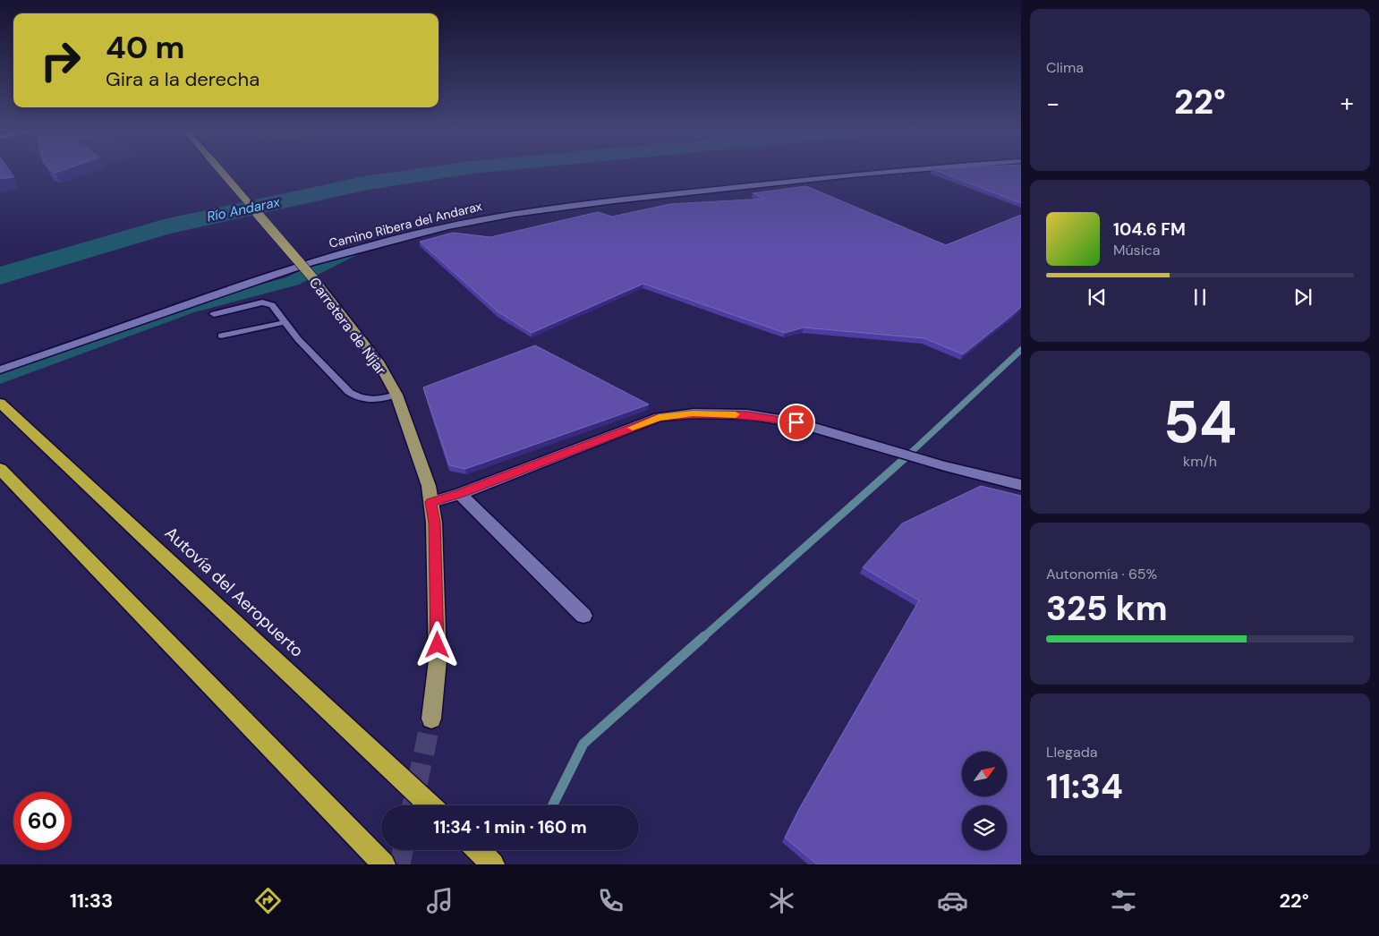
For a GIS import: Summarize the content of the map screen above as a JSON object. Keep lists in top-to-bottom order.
{
  "streets": {
    "highway": ["Autovía del Aeropuerto"],
    "main road": ["Carretera de Níjar"],
    "street": ["Camino Ribera del Andarax"]
  },
  "water": ["Río Andarax"],
  "north": "top right",
  "page": {
    "tile": [
      "Clima",
      ["54", "km/h"],
      ["Autonomía · 65%", "325 km"],
      ["Llegada", "11:34"]
    ],
    "turn": ["40 m", "Gira a la derecha"],
    "heat": ["−", "22°", "+"],
    "song": ["104.6 FM", "Música"],
    "limit": "60",
    "trip": "11:34 · 1 min · 160 m",
    "tabs": ["11:33", "22°"]
  }
}
